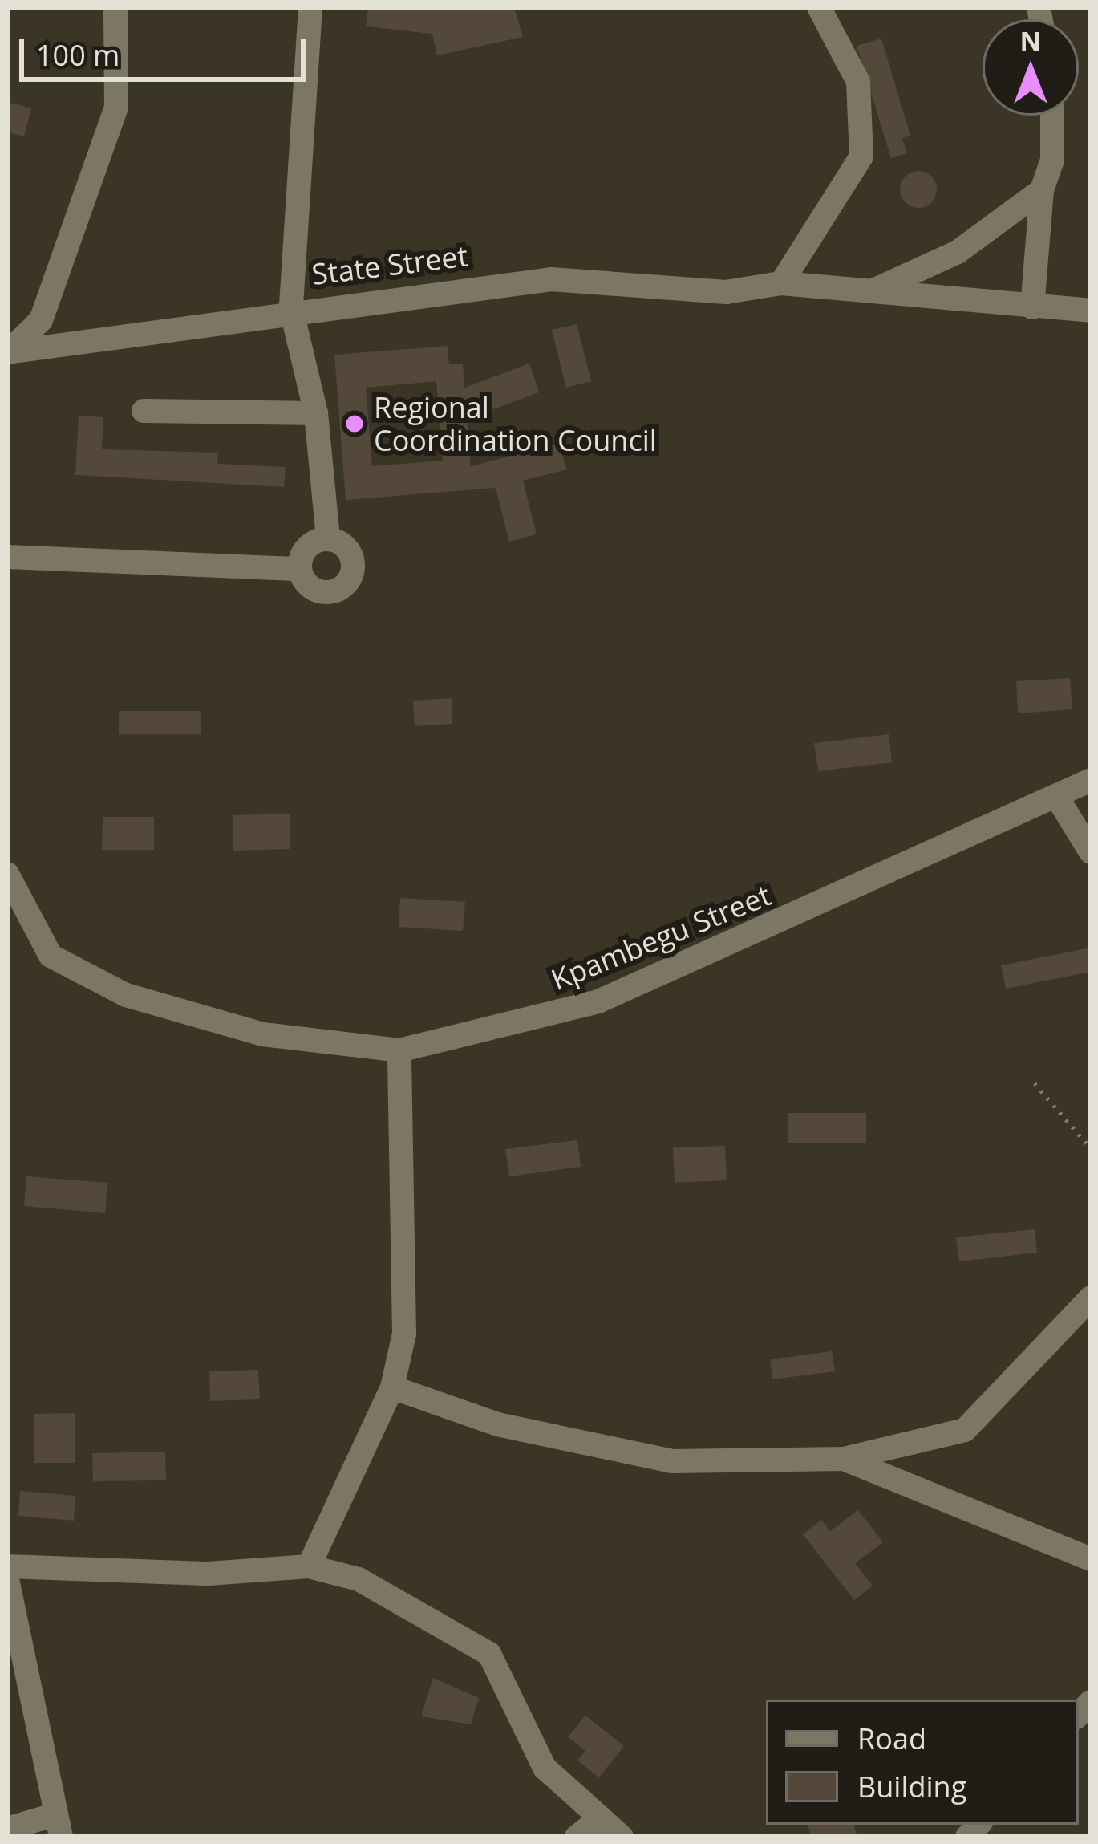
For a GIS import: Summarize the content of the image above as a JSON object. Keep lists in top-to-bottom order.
{
  "streets": {
    "street": ["State Street", "Kpambegu Street"]
  },
  "places": ["Regional Coordination Council"],
  "legend": ["Road", "Building"],
  "scale_bar": "100 m",
  "north": "top"
}
